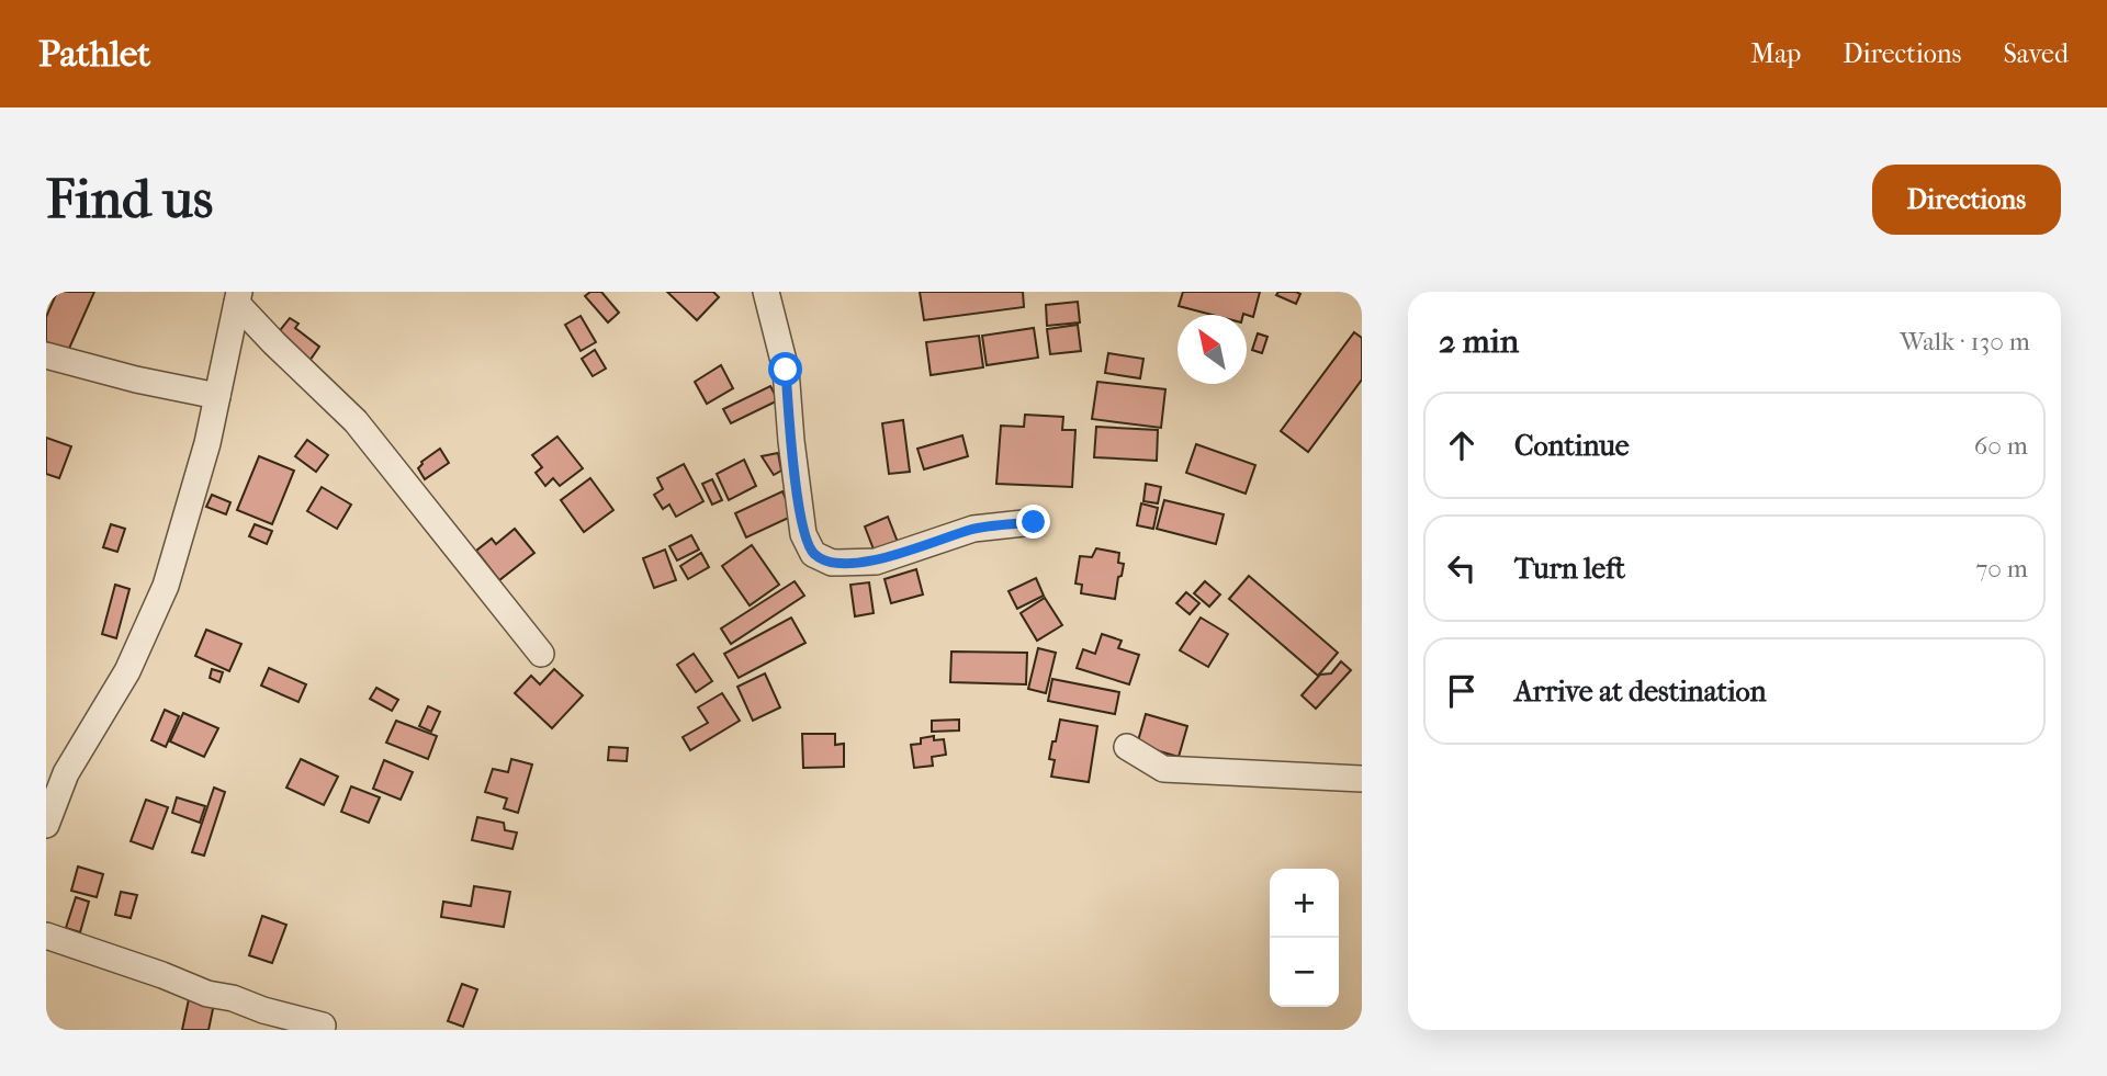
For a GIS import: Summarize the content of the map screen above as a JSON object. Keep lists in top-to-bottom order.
{
  "north": "top left",
  "page": {
    "header": "Pathlet",
    "nav": ["Map", "Directions", "Saved"],
    "buttons": "Directions",
    "title": "Find us",
    "heading": ["2 min", "Walk · 130 m"],
    "list": [
      ["Continue", "60 m"],
      ["Turn left", "70 m"],
      "Arrive at destination"
    ],
    "map_buttons": ["+", "−"]
  }
}
